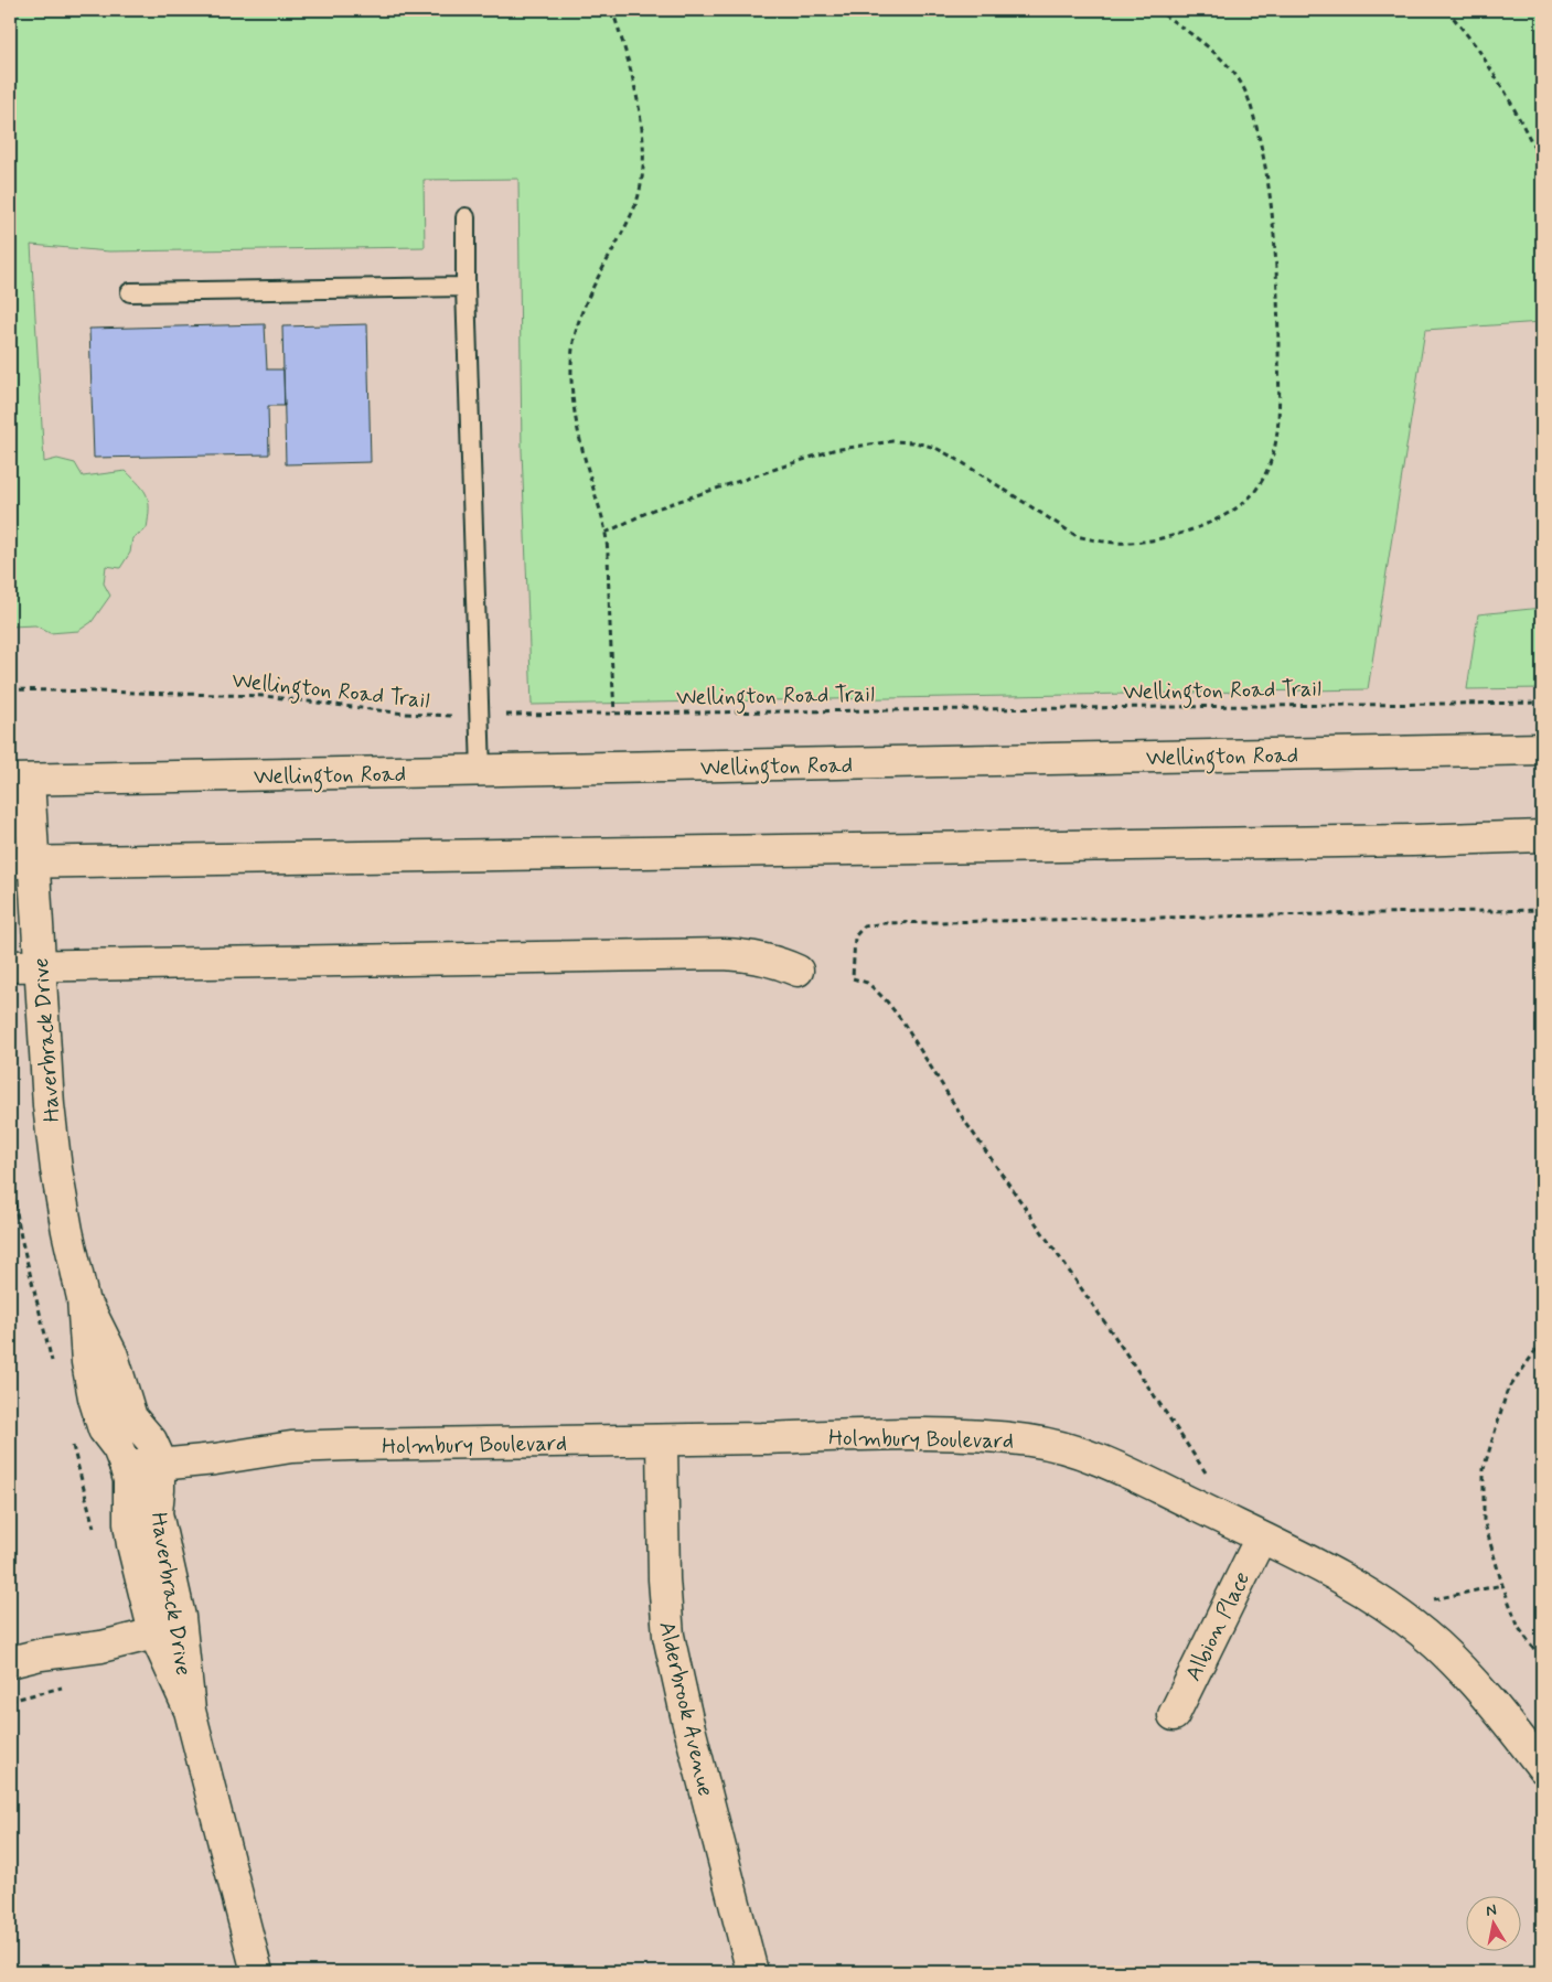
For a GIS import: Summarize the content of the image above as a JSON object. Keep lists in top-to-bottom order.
{
  "streets": {
    "main road": [
      "Wellington Road",
      "Haverbrack Drive",
      "Holmbury Boulevard",
      "Albion Place",
      "Alderbrook Avenue"
    ],
    "path": ["Wellington Road Trail"]
  },
  "crossings": [
    ["Wellington Road", "Haverbrack Drive"],
    ["Haverbrack Drive", "Holmbury Boulevard"],
    ["Holmbury Boulevard", "Albion Place"],
    ["Holmbury Boulevard", "Alderbrook Avenue"]
  ],
  "north": "top"
}
